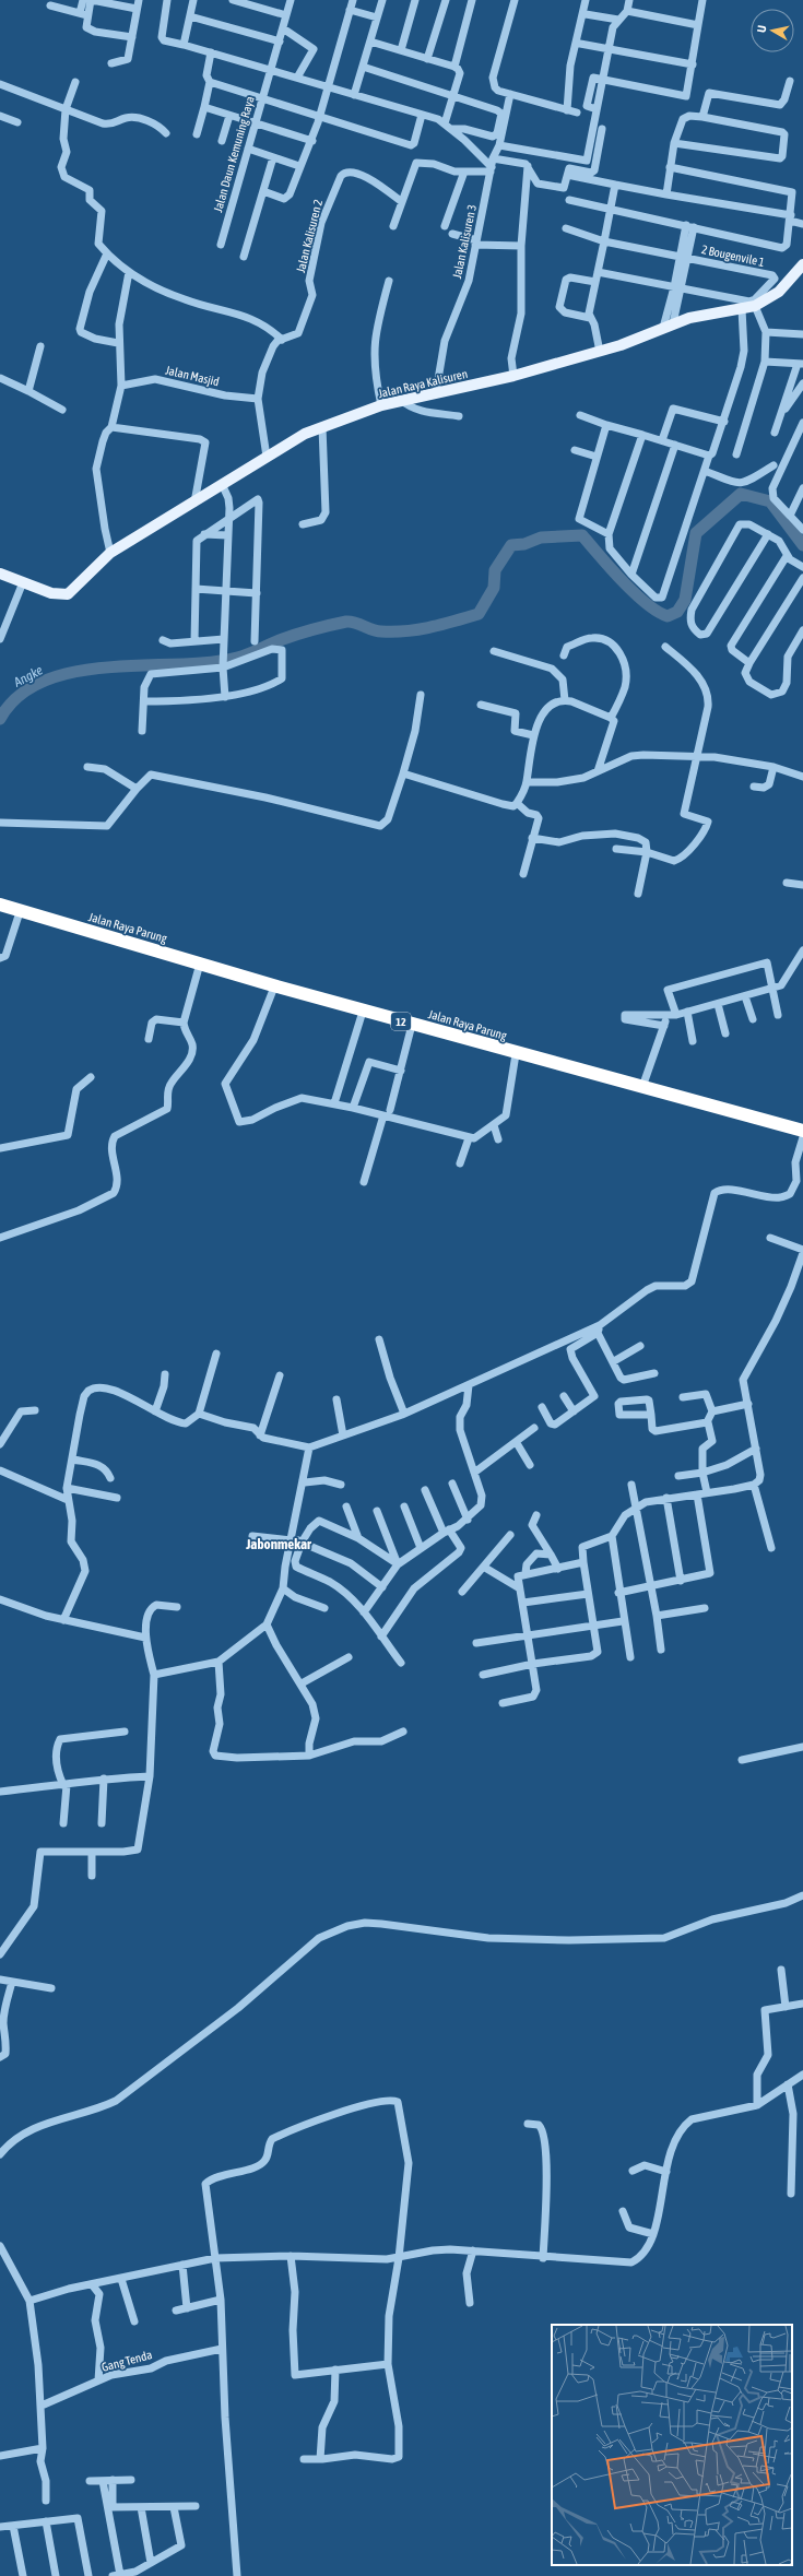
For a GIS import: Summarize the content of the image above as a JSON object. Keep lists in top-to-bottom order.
{
  "streets": {
    "highway": ["Jalan Raya Parung", "12"],
    "main road": ["Jalan Raya Kalisuren"],
    "street": [
      "Jalan Daun Kemuning Raya",
      "Jalan Kalisuren 2",
      "Jalan Kalisuren 3",
      "2 Bougenvile 1",
      "Jalan Masjid",
      "Gang Tenda"
    ]
  },
  "crossings": [
    ["Jalan Kalisuren 2", "Jalan Masjid"],
    ["Jalan Kalisuren 2", "Jalan Raya Kalisuren"],
    ["Jalan Kalisuren 3", "Jalan Raya Kalisuren"]
  ],
  "districts": ["Jabonmekar"],
  "water": ["Angke"],
  "north": "left"
}
